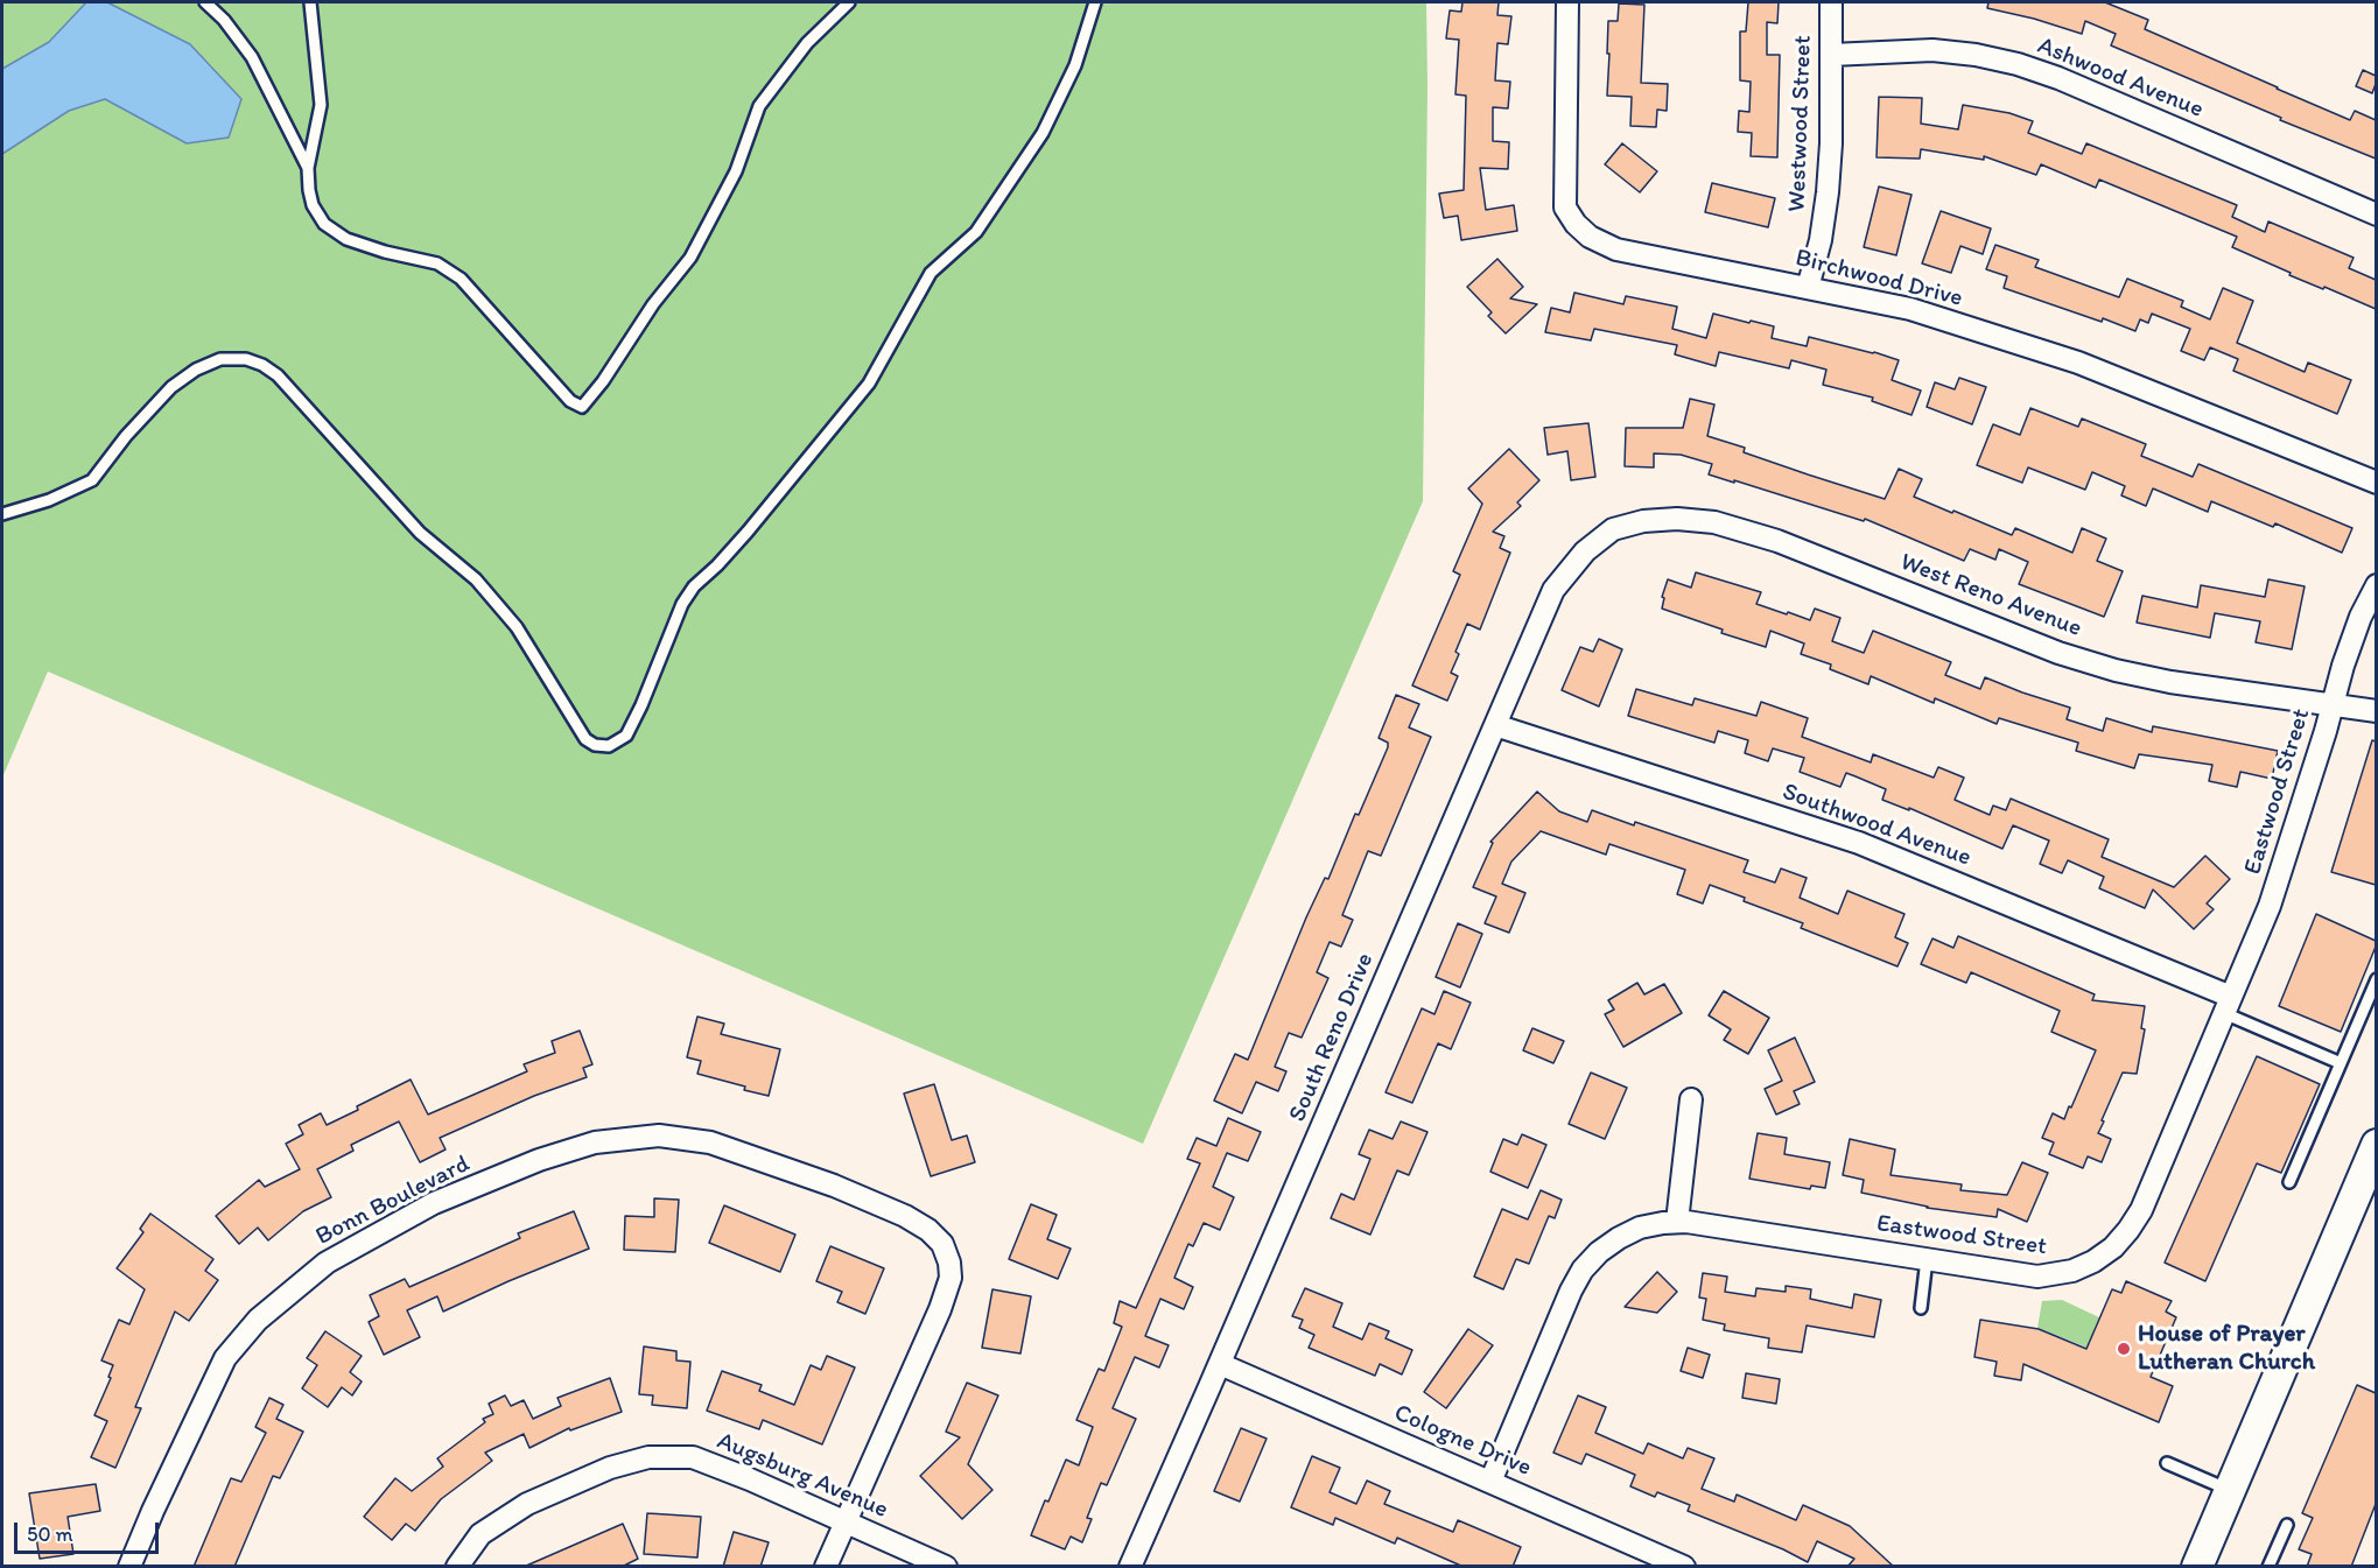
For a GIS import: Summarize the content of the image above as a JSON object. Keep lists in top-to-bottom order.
{
  "streets": {
    "street": [
      "Ashwood Avenue",
      "Westwood Street",
      "Birchwood Drive",
      "West Reno Avenue",
      "Eastwood Street",
      "Southwood Avenue",
      "South Reno Drive",
      "Bonn Boulevard",
      "Cologne Drive",
      "Augsburg Avenue"
    ]
  },
  "crossings": [
    ["Ashwood Avenue", "Westwood Street"],
    ["Westwood Street", "Birchwood Drive"],
    ["West Reno Avenue", "Eastwood Street"],
    ["West Reno Avenue", "South Reno Drive"],
    ["Eastwood Street", "Southwood Avenue"],
    ["Eastwood Street", "Cologne Drive"],
    ["Southwood Avenue", "South Reno Drive"],
    ["South Reno Drive", "Cologne Drive"],
    ["Bonn Boulevard", "Augsburg Avenue"]
  ],
  "places": ["House of Prayer Lutheran Church"],
  "scale_bar": "50 m"
}
